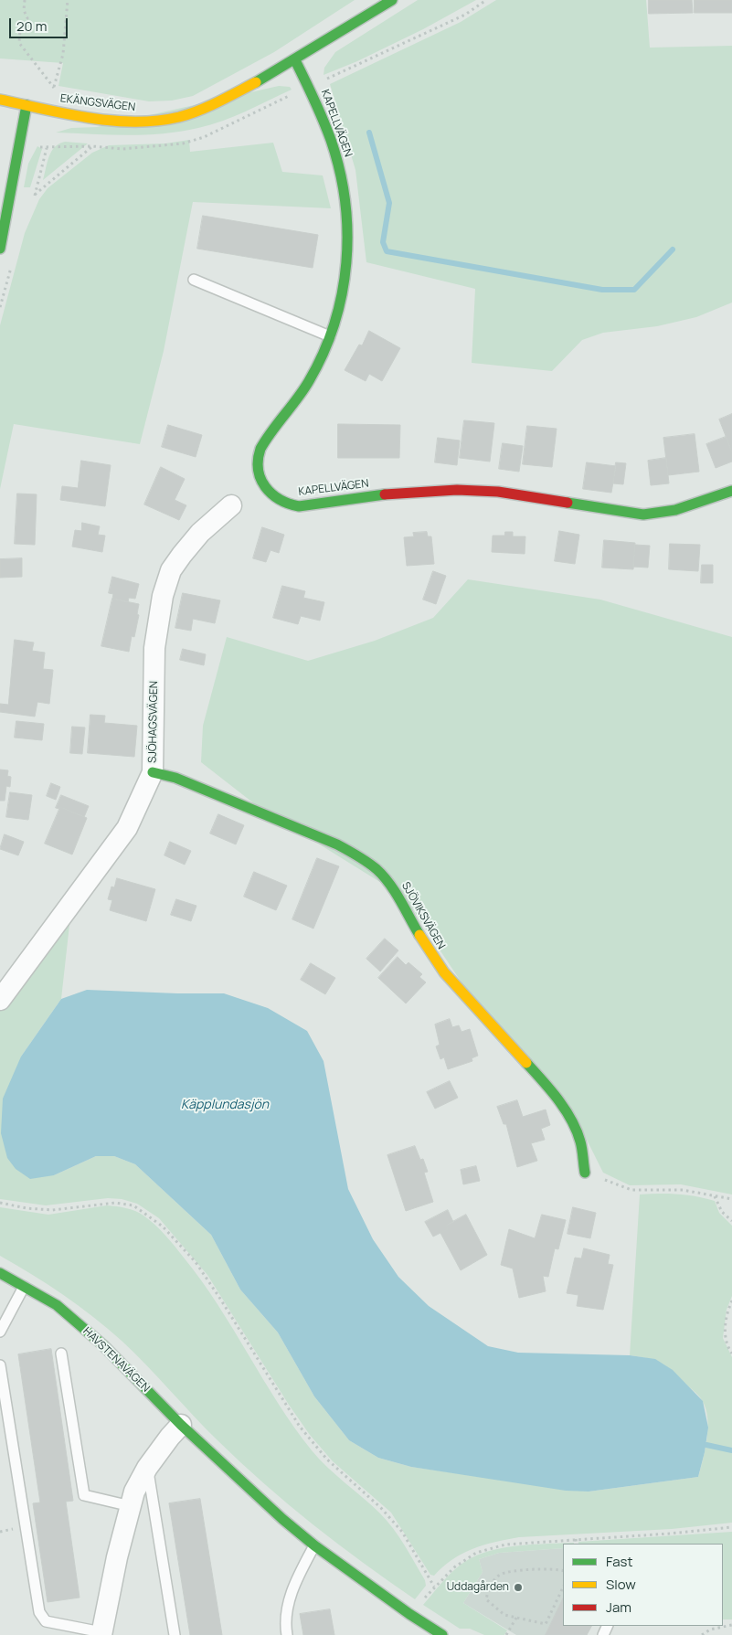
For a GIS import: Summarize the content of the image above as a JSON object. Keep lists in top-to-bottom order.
{
  "streets": {
    "street": [
      "EKÄNGSVÄGEN",
      "KAPELLVÄGEN",
      "SJÖHAGSVÄGEN",
      "SJÖVIKSVÄGEN",
      "HAVSTENAVÄGEN"
    ]
  },
  "crossings": [
    ["EKÄNGSVÄGEN", "KAPELLVÄGEN"],
    ["SJÖHAGSVÄGEN", "SJÖVIKSVÄGEN"]
  ],
  "water": ["Käpplundasjön"],
  "places": ["Uddagården"],
  "legend": ["Fast", "Slow", "Jam"],
  "scale_bar": "20 m"
}
